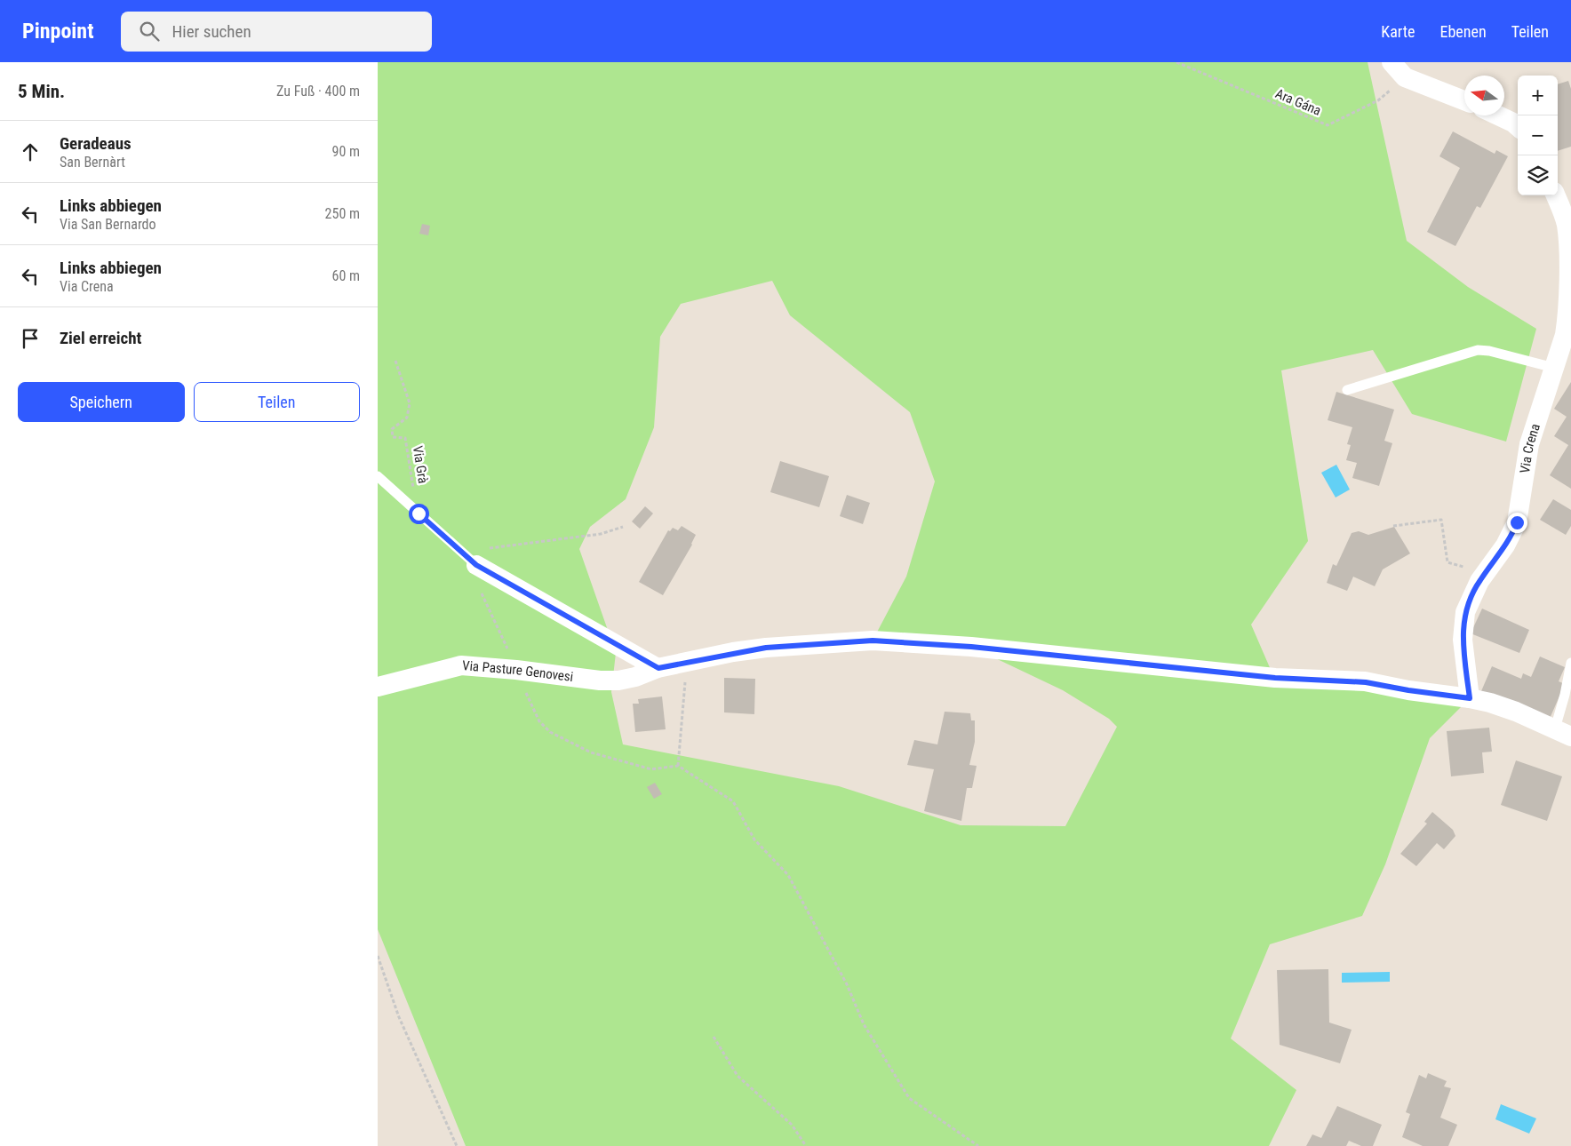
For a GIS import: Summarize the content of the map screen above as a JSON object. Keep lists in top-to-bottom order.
{
  "streets": {
    "street": ["Via Crena", "Via Pasture Genovesi"],
    "path": ["Ara Gána", "Via Grà"]
  },
  "crossings": [
    ["Via Crena", "Via Pasture Genovesi"]
  ],
  "north": "left",
  "page": {
    "header": "Pinpoint",
    "search": "Hier suchen",
    "nav": ["Karte", "Ebenen", "Teilen"],
    "heading": ["5 Min.", "Zu Fuß · 400 m"],
    "map_buttons": ["+", "−"],
    "list": [
      ["Geradeaus", "San Bernàrt", "90 m"],
      ["Links abbiegen", "Via San Bernardo", "250 m"],
      ["Links abbiegen", "Via Crena", "60 m"],
      "Ziel erreicht"
    ],
    "buttons": ["Speichern", "Teilen"]
  }
}
